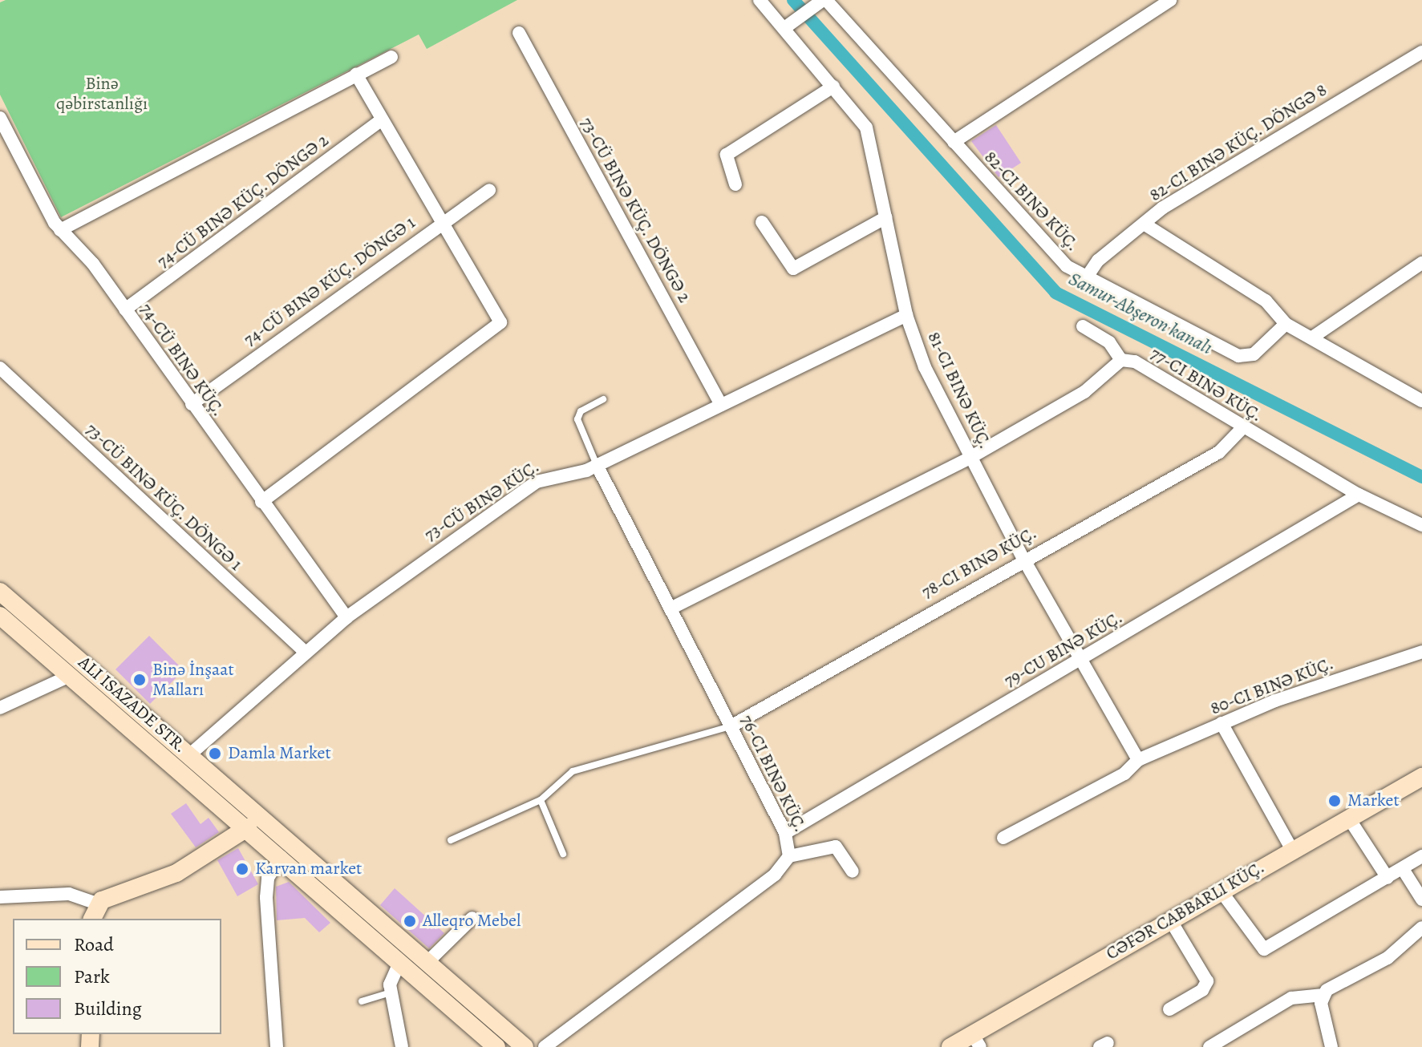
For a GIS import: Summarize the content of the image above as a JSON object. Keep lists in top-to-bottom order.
{
  "streets": {
    "main road": ["ALI ISAZADE STR."],
    "street": [
      "82-CI BINƏ KÜÇ. DÖNGƏ 8",
      "74-CÜ BINƏ KÜÇ. DÖNGƏ 2",
      "82-CI BINƏ KÜÇ.",
      "73-CÜ BINƏ KÜÇ. DÖNGƏ 2",
      "74-CÜ BINƏ KÜÇ. DÖNGƏ 1",
      "74-CÜ BINƏ KÜÇ.",
      "77-CI BINƏ KÜÇ.",
      "81-CI BINƏ KÜÇ.",
      "73-CÜ BINƏ KÜÇ. DÖNGƏ 1",
      "73-CÜ BINƏ KÜÇ.",
      "78-CI BINƏ KÜÇ.",
      "79-CU BINƏ KÜÇ.",
      "80-CI BINƏ KÜÇ."
    ]
  },
  "crossings": [
    ["82-CI BINƏ KÜÇ. DÖNGƏ 8", "82-CI BINƏ KÜÇ."],
    ["74-CÜ BINƏ KÜÇ. DÖNGƏ 2", "74-CÜ BINƏ KÜÇ."],
    ["73-CÜ BINƏ KÜÇ. DÖNGƏ 2", "73-CÜ BINƏ KÜÇ."],
    ["74-CÜ BINƏ KÜÇ. DÖNGƏ 1", "74-CÜ BINƏ KÜÇ."],
    ["74-CÜ BINƏ KÜÇ.", "73-CÜ BINƏ KÜÇ."],
    ["77-CI BINƏ KÜÇ.", "81-CI BINƏ KÜÇ."],
    ["77-CI BINƏ KÜÇ.", "78-CI BINƏ KÜÇ."],
    ["77-CI BINƏ KÜÇ.", "79-CU BINƏ KÜÇ."],
    ["81-CI BINƏ KÜÇ.", "73-CÜ BINƏ KÜÇ."],
    ["81-CI BINƏ KÜÇ.", "78-CI BINƏ KÜÇ."],
    ["81-CI BINƏ KÜÇ.", "79-CU BINƏ KÜÇ."],
    ["81-CI BINƏ KÜÇ.", "80-CI BINƏ KÜÇ."],
    ["73-CÜ BINƏ KÜÇ. DÖNGƏ 1", "73-CÜ BINƏ KÜÇ."],
    ["73-CÜ BINƏ KÜÇ.", "ALI ISAZADE STR."]
  ],
  "water": ["Samur-Abşeron kanalı"],
  "parks": ["Binə qəbirstanlığı"],
  "places": [
    "Binə İnşaat Malları",
    "Damla Market",
    "Market",
    "Karvan market",
    "Alleqro Mebel"
  ],
  "legend": ["Road", "Park", "Building"]
}
